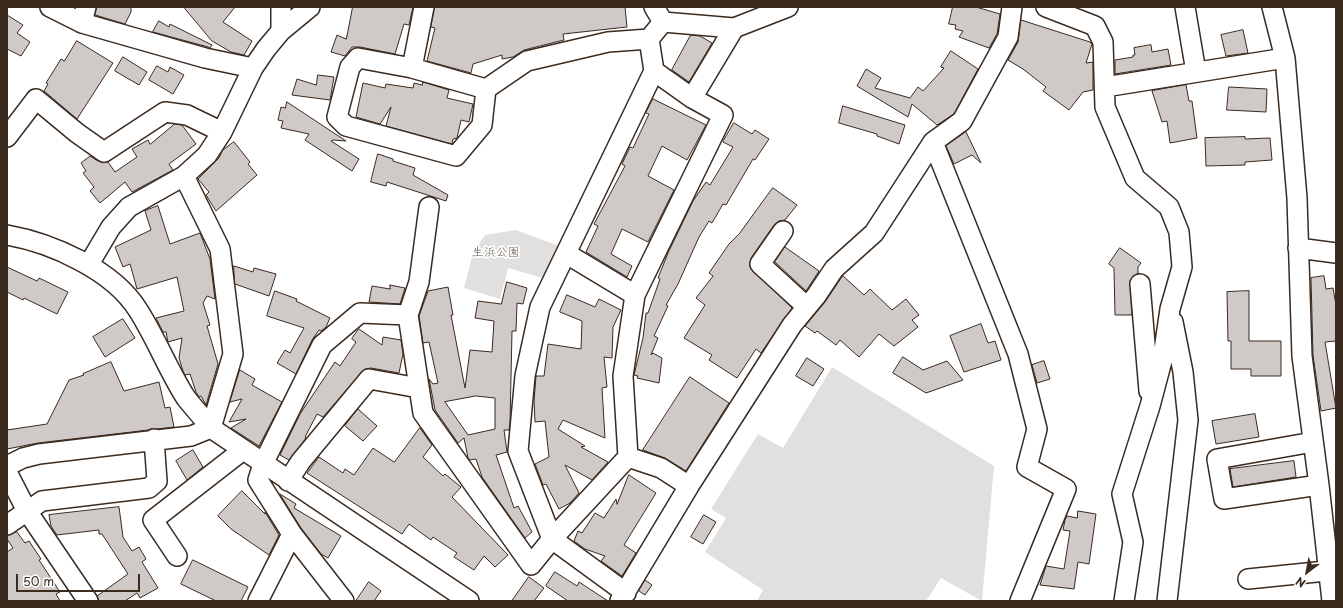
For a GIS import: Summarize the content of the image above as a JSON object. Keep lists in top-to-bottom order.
{
  "parks": ["生浜公園"],
  "scale_bar": "50 m",
  "north": "bottom left"
}
